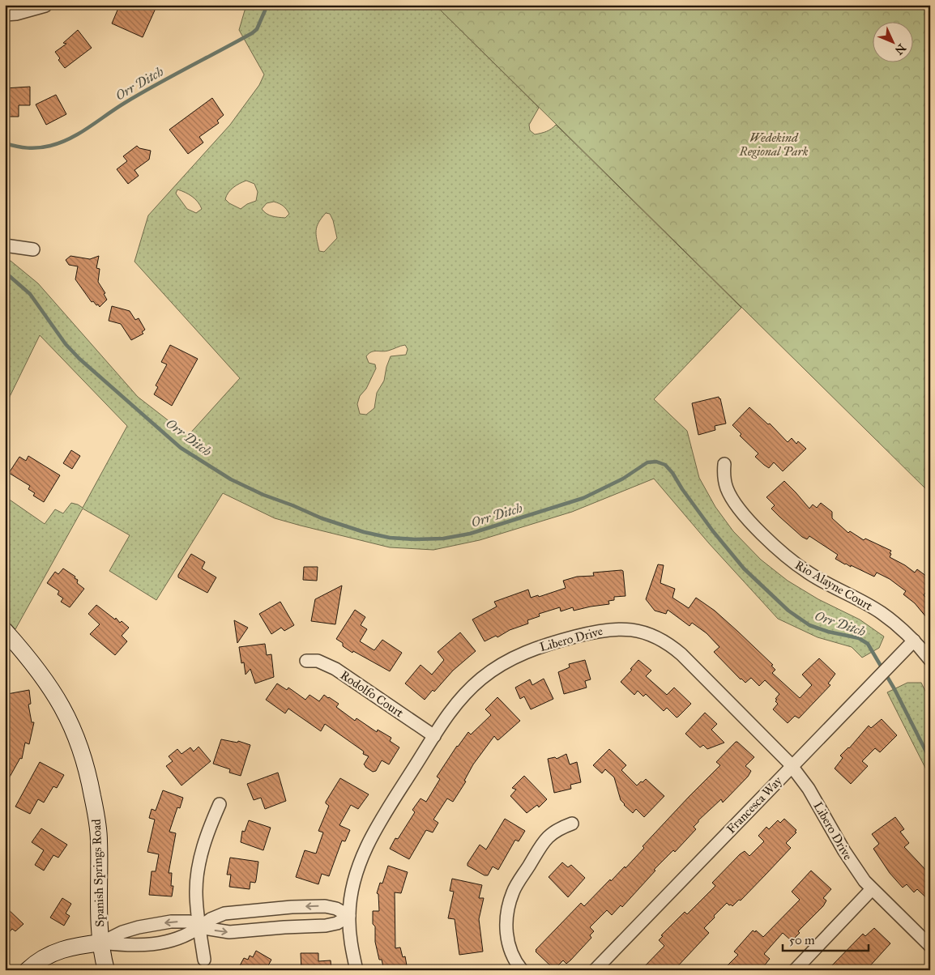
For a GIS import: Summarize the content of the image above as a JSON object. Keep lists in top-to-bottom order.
{
  "streets": {
    "street": [
      "Rio Alayne Court",
      "Libero Drive",
      "Rodolfo Court",
      "Francesca Way",
      "Spanish Springs Road"
    ]
  },
  "crossings": [
    ["Rio Alayne Court", "Francesca Way"],
    ["Libero Drive", "Rodolfo Court"],
    ["Libero Drive", "Francesca Way"]
  ],
  "water": ["Orr Ditch"],
  "parks": ["Wedekind Regional Park"],
  "scale_bar": "50 m",
  "north": "bottom right"
}
